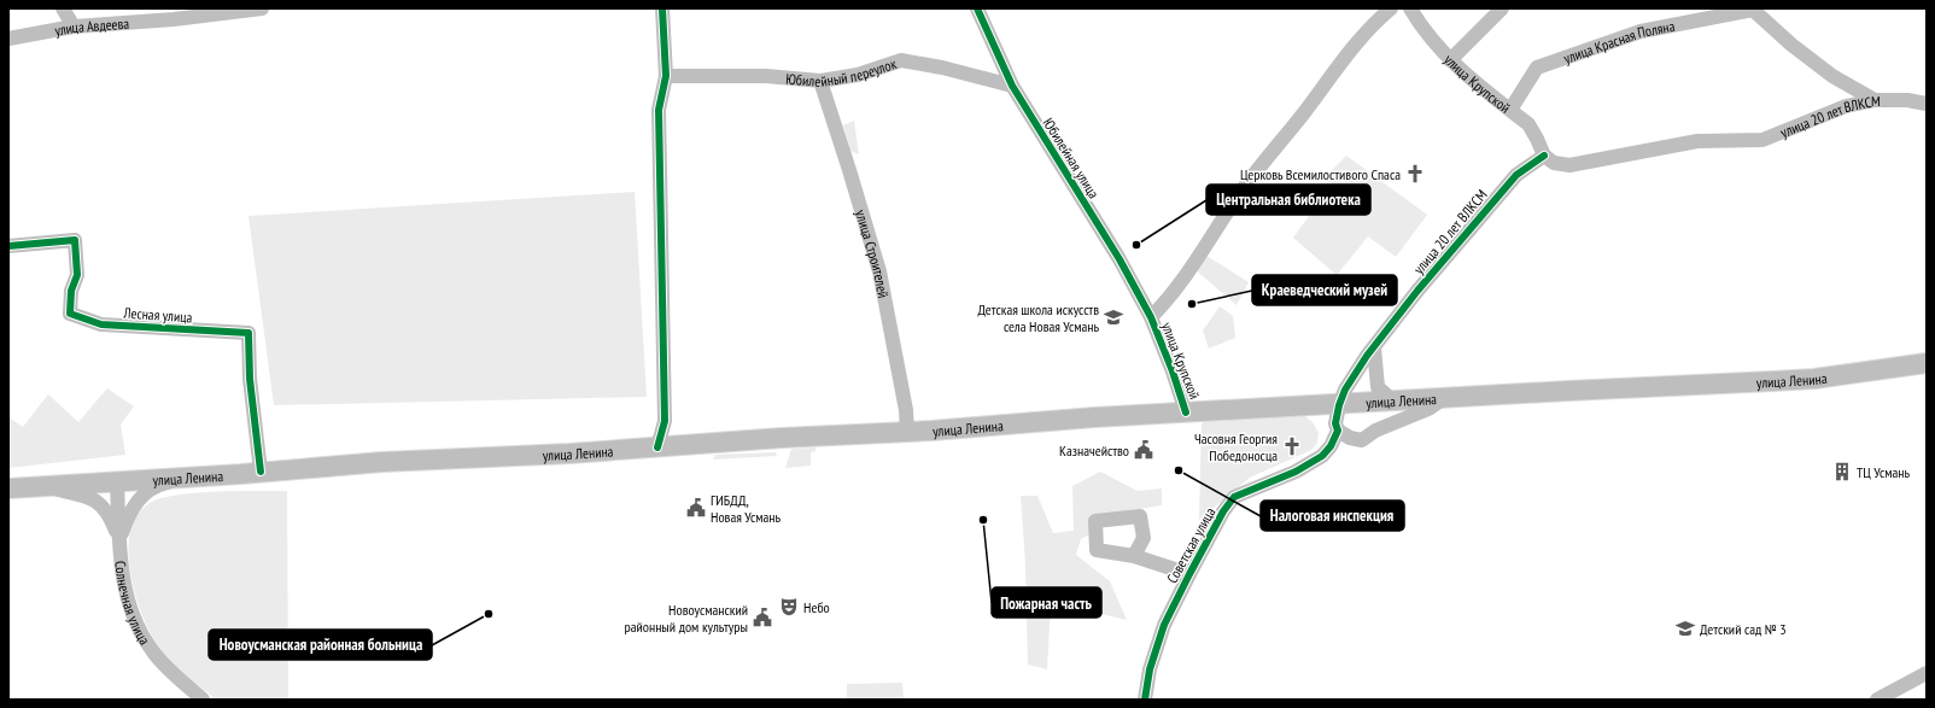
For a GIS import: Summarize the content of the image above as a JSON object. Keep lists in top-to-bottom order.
{
  "streets": {
    "main road": ["улица Ленина"],
    "street": [
      "улица Авдеева",
      "улица Красная Поляна",
      "Юбилейный переулок",
      "улица Крупской",
      "улица 20 лет ВЛКСМ",
      "Юбилейная улица",
      "улица Строителей",
      "Лесная улица",
      "Советская улица",
      "Солнечная улица"
    ]
  },
  "crossings": [
    ["улица Красная Поляна", "улица Крупской"],
    ["улица Красная Поляна", "улица 20 лет ВЛКСМ"],
    ["Юбилейный переулок", "Юбилейная улица"],
    ["Юбилейный переулок", "улица Строителей"],
    ["улица Крупской", "улица 20 лет ВЛКСМ"],
    ["улица Крупской", "Юбилейная улица"],
    ["улица Крупской", "улица Ленина"],
    ["улица 20 лет ВЛКСМ", "улица Ленина"],
    ["улица 20 лет ВЛКСМ", "Советская улица"],
    ["улица Строителей", "улица Ленина"],
    ["Лесная улица", "улица Ленина"],
    ["улица Ленина", "Советская улица"],
    ["улица Ленина", "Солнечная улица"]
  ],
  "places": {
    "church": ["Церковь Всемилостивого Спаса", "Часовня Георгия Победоносца"],
    "other": [
      "Центральная библиотека",
      "Краеведческий музей",
      "Налоговая инспекция",
      "Пожарная часть",
      "Новоусманская районная больница"
    ],
    "school or university": ["Детская школа искусств села Новая Усмань", "Детский сад № 3"],
    "public building": ["Казначейство", "ГИБДД, Новая Усмань", "Новоусманский районный дом культуры"],
    "building": ["ТЦ Усмань"],
    "theatre": ["Небо"]
  }
}
